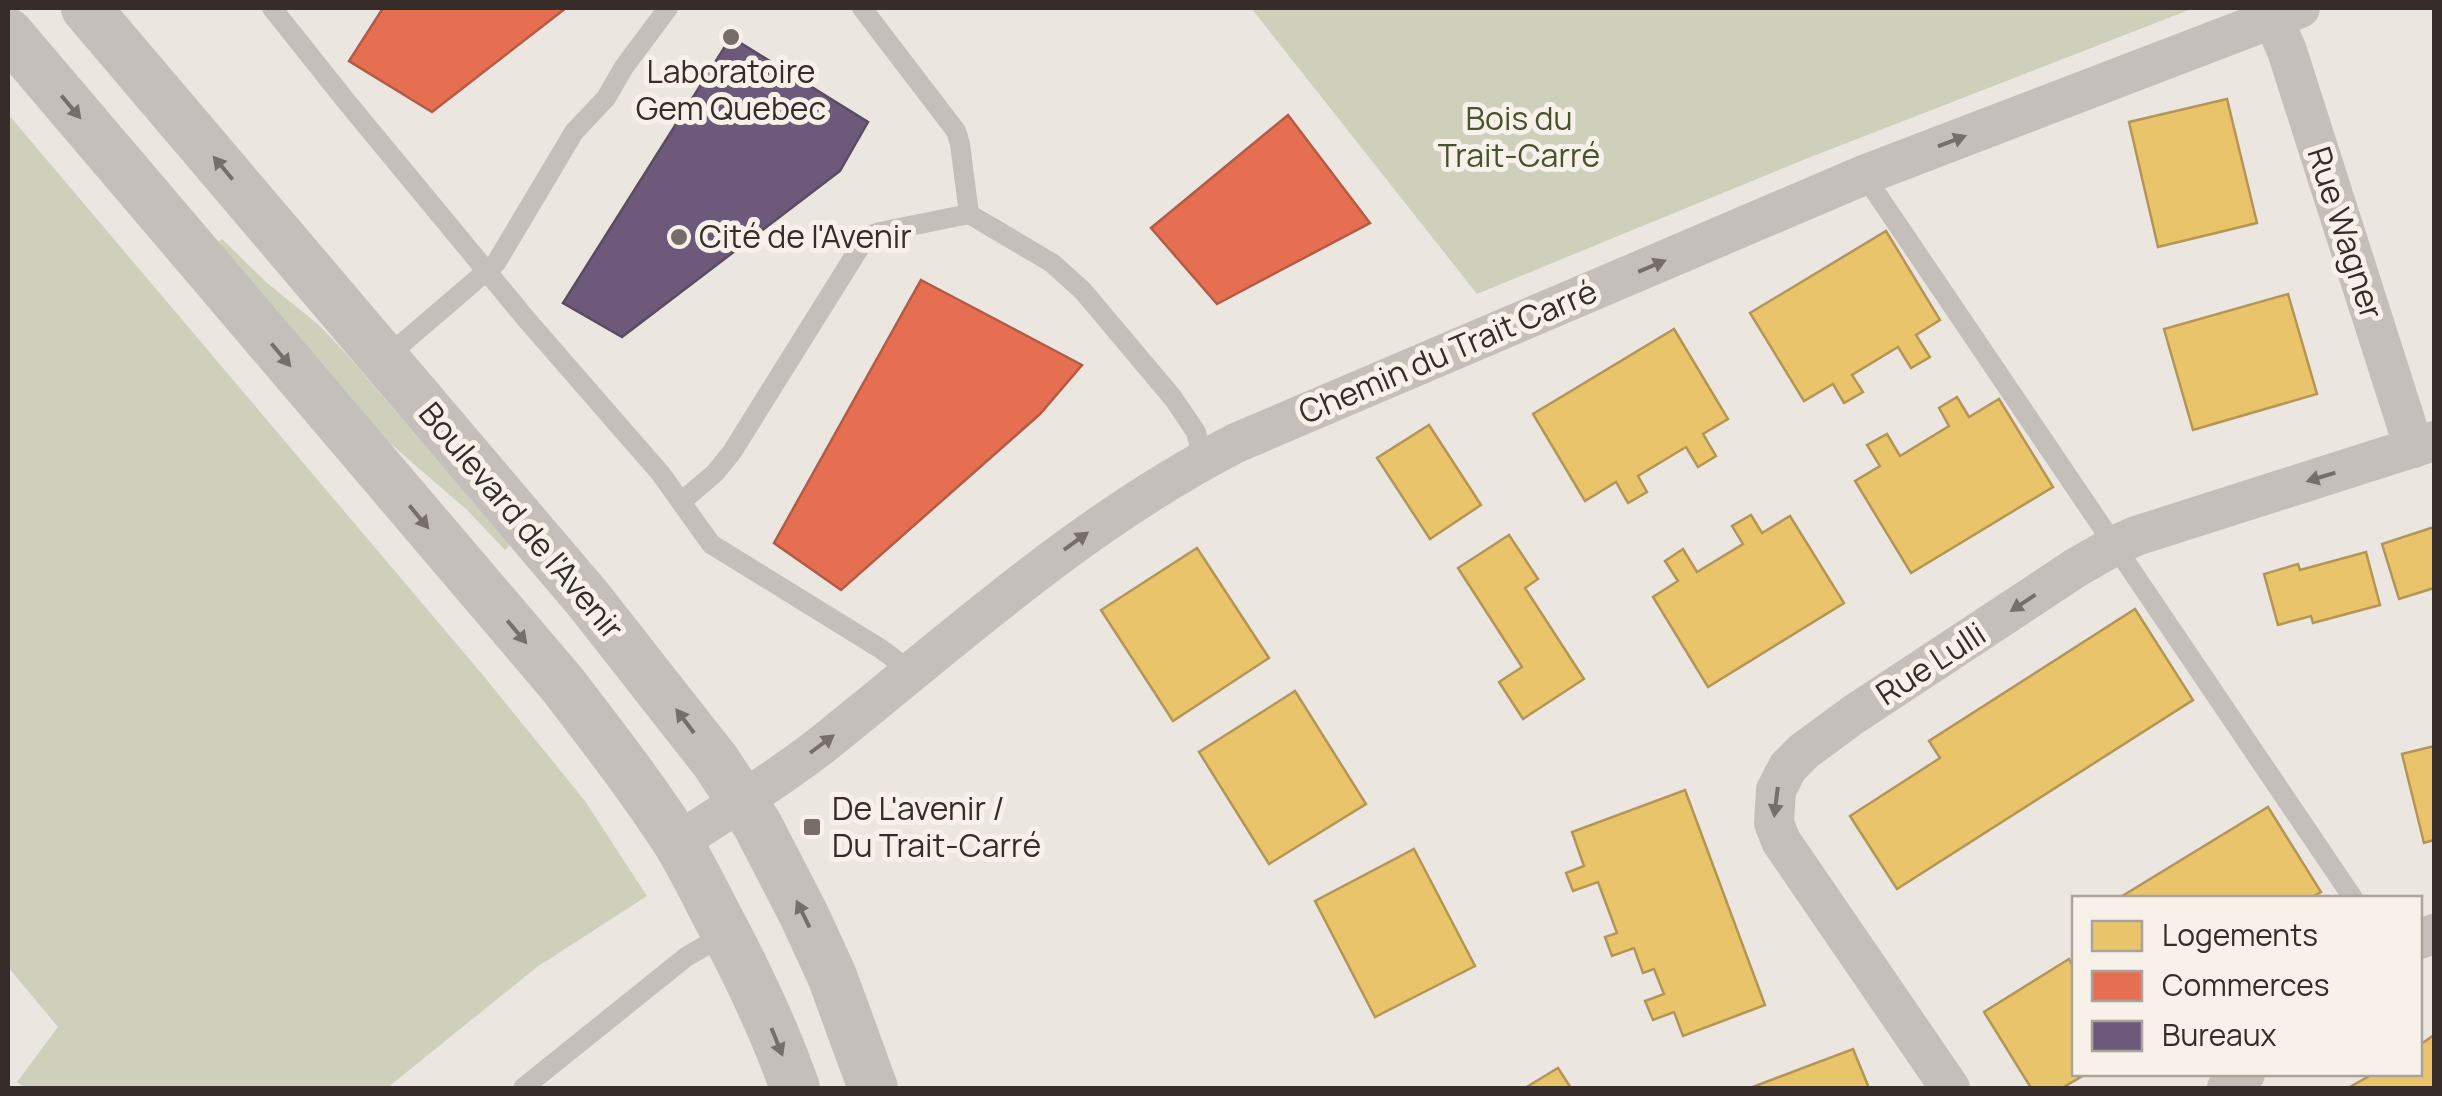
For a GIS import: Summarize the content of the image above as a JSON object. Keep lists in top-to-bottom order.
{
  "streets": {
    "street": [
      "Rue Wagner",
      "Chemin du Trait Carré",
      "Boulevard de l'Avenir",
      "Rue Lulli"
    ]
  },
  "crossings": [
    ["Rue Wagner", "Chemin du Trait Carré"],
    ["Rue Wagner", "Rue Lulli"],
    ["Chemin du Trait Carré", "Boulevard de l'Avenir"]
  ],
  "one_way": ["Chemin du Trait Carré"],
  "parks": ["Bois du Trait-Carré"],
  "places": {
    "other": ["Laboratoire Gem Quebec", "Cité de l'Avenir"],
    "transit": ["De L'avenir / Du Trait-Carré"]
  },
  "legend": ["Logements", "Commerces", "Bureaux"]
}
